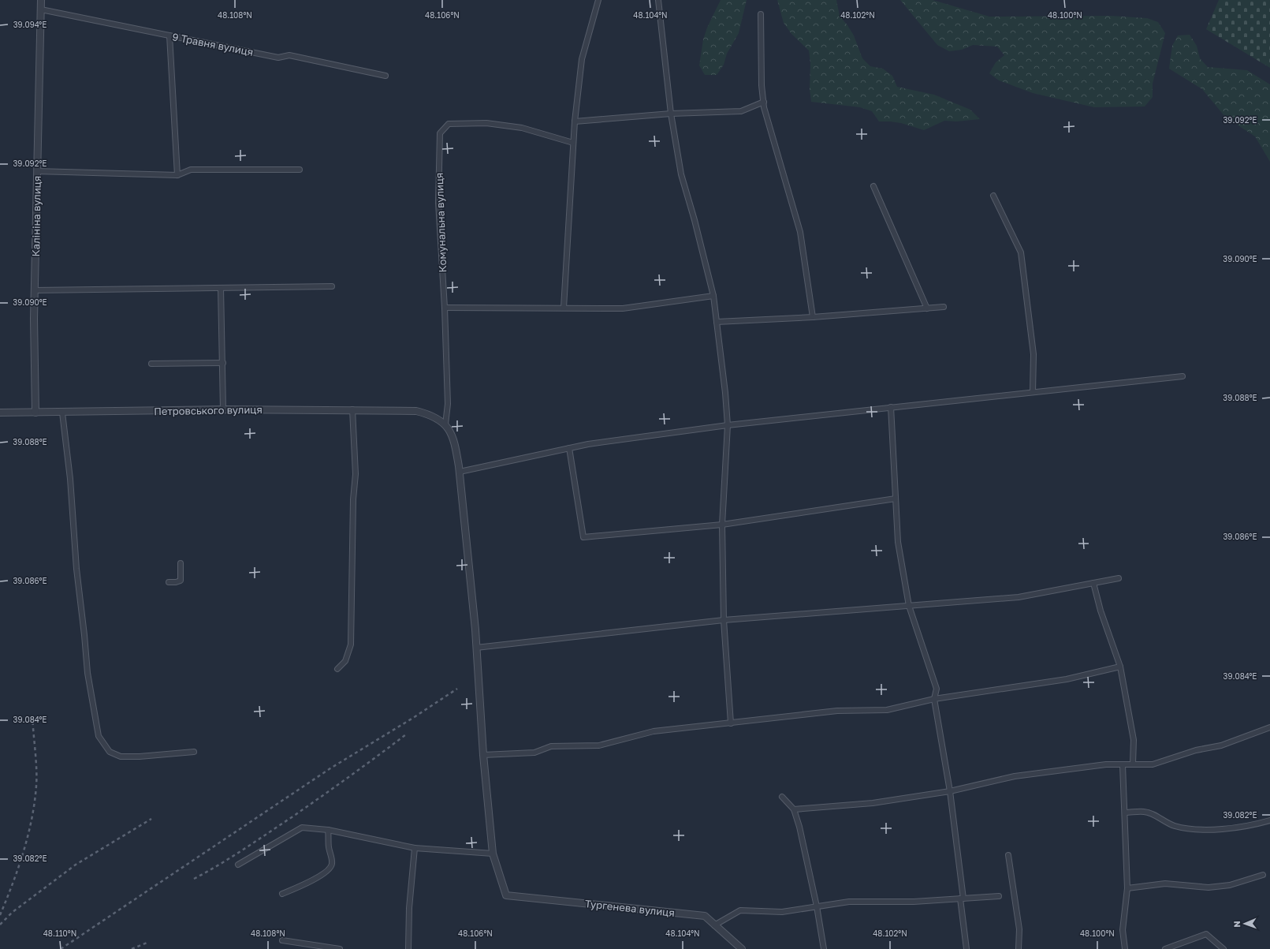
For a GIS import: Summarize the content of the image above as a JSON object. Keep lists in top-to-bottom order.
{
  "streets": {
    "street": [
      "9 Травня вулиця",
      "Калініна вулиця",
      "Комунальна вулиця",
      "Петровського вулиця",
      "Тургенева вулиця"
    ]
  },
  "crossings": [
    ["9 Травня вулиця", "Калініна вулиця"],
    ["Калініна вулиця", "Петровського вулиця"],
    ["Комунальна вулиця", "Петровського вулиця"]
  ],
  "north": "left",
  "coordinates": [
    "48.108°N",
    "48.106°N",
    "48.104°N",
    "48.102°N",
    "48.100°N",
    "39.094°E",
    "39.092°E",
    "39.090°E",
    "39.088°E",
    "39.086°E",
    "39.084°E",
    "39.082°E",
    "48.110°N"
  ]
}
